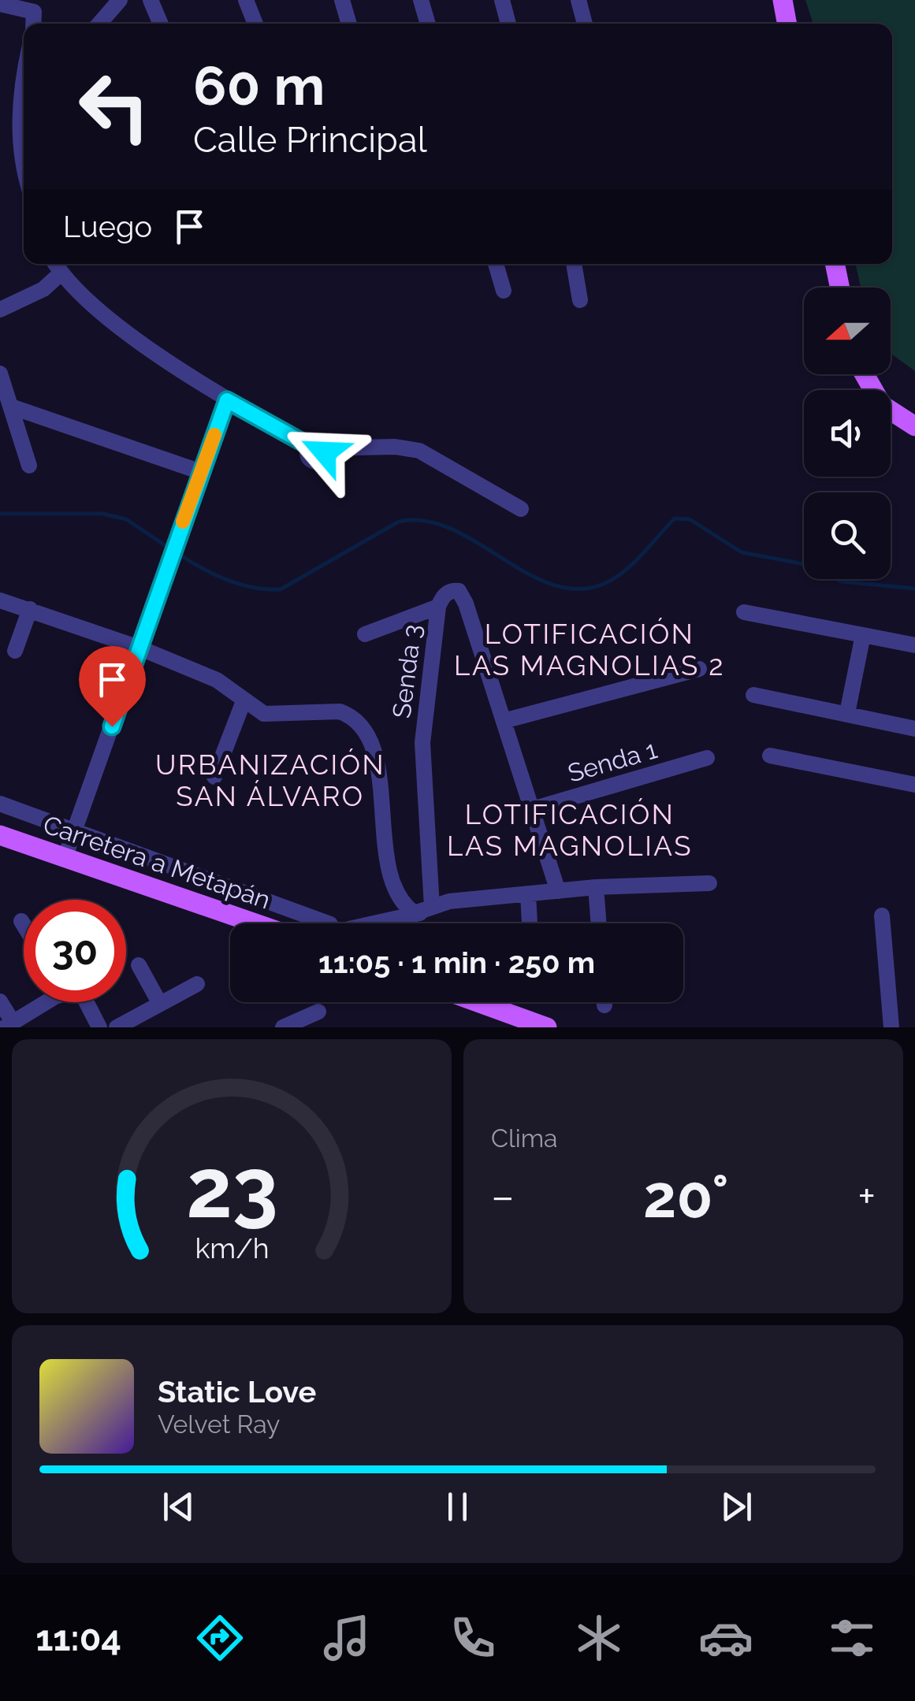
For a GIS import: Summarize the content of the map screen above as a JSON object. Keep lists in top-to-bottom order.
{
  "streets": {
    "main road": ["Carretera a Metapán"],
    "street": ["Senda 3", "Senda 1"]
  },
  "districts": ["LOTIFICACIÓN LAS MAGNOLIAS 2", "URBANIZACIÓN SAN ÁLVARO", "LOTIFICACIÓN LAS MAGNOLIAS"],
  "north": "left",
  "page": {
    "turn": ["60 m", "Calle Principal"],
    "then": "Luego",
    "limit": "30",
    "trip": "11:05 · 1 min · 250 m",
    "tile": "Clima",
    "heat": ["−", "20°", "+"],
    "song": ["Static Love", "Velvet Ray"],
    "tabs": "11:04",
    "gauge": ["23", "km/h"]
  }
}
